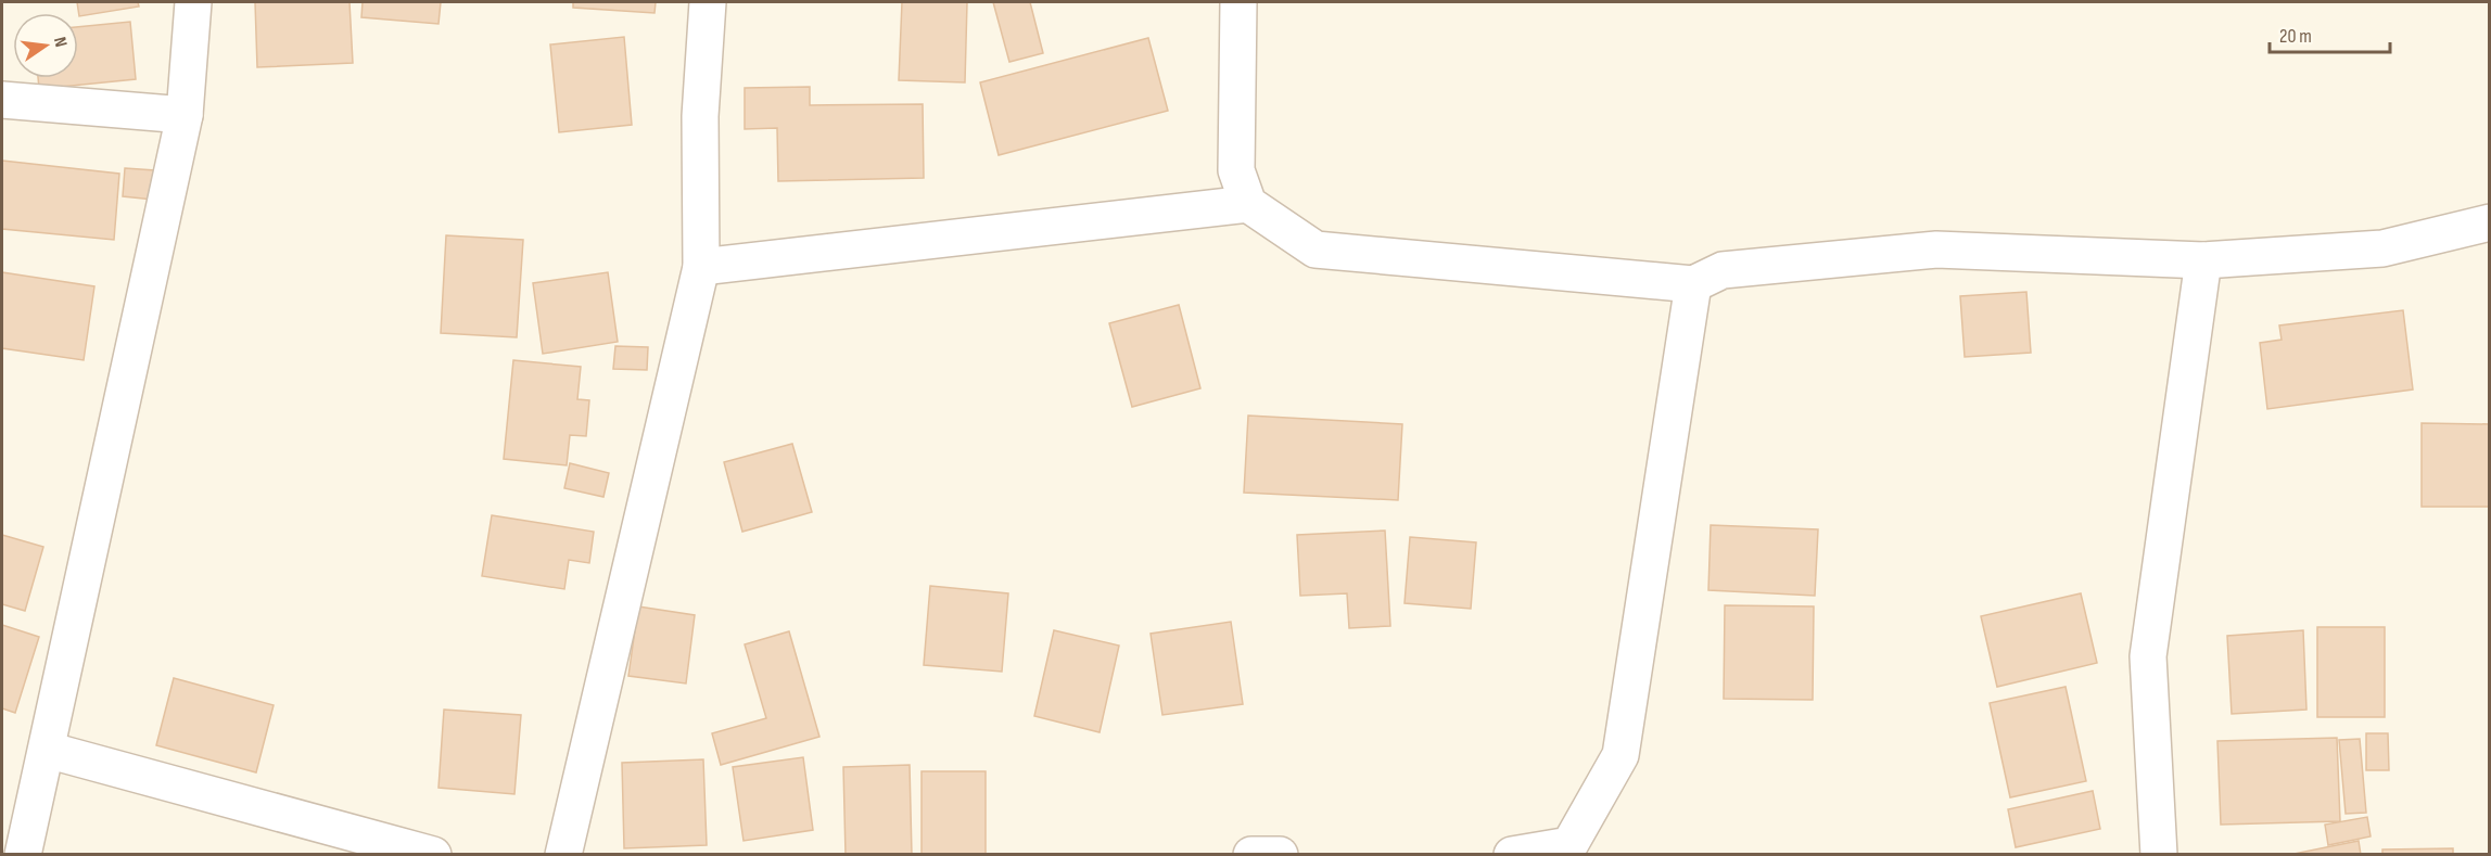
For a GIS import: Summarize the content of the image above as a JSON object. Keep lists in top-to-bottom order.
{
  "scale_bar": "20 m",
  "north": "right"
}
